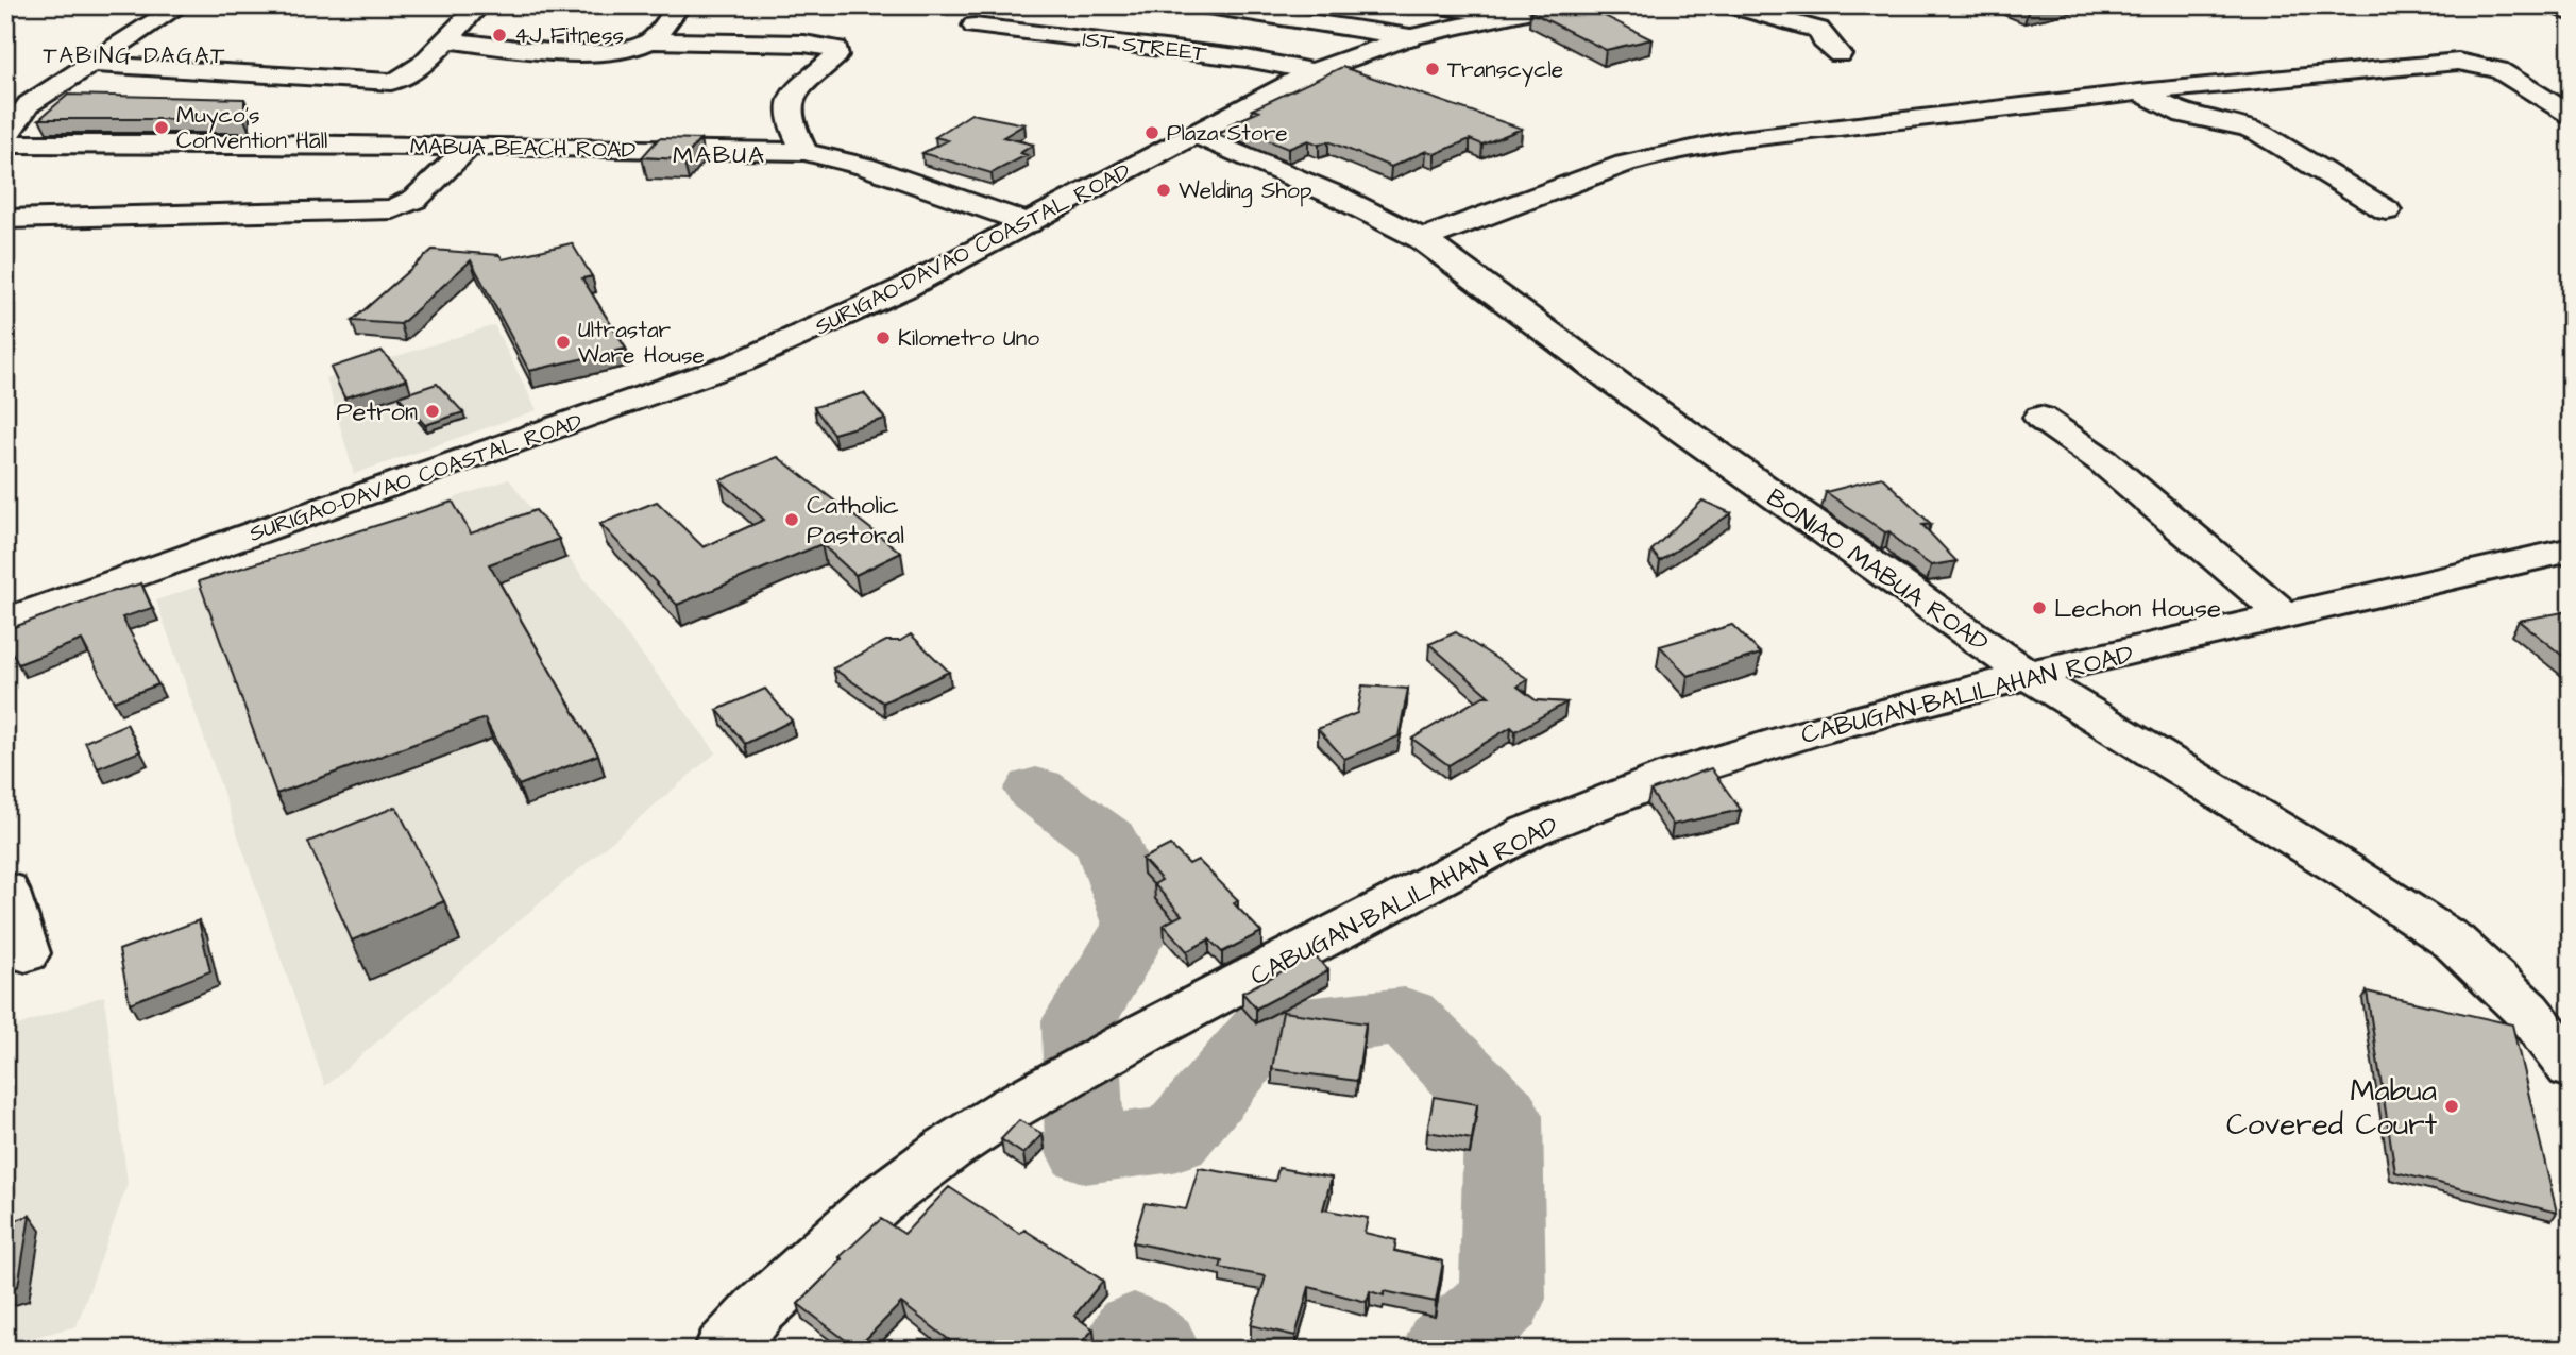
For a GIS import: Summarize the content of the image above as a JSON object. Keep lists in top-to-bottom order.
{
  "streets": {
    "main road": [
      "1ST STREET",
      "MABUA BEACH ROAD",
      "SURIGAO-DAVAO COASTAL ROAD",
      "BONIAO MABUA ROAD",
      "CABUGAN-BALILAHAN ROAD"
    ]
  },
  "crossings": [
    ["1ST STREET", "SURIGAO-DAVAO COASTAL ROAD"],
    ["MABUA BEACH ROAD", "SURIGAO-DAVAO COASTAL ROAD"],
    ["SURIGAO-DAVAO COASTAL ROAD", "BONIAO MABUA ROAD"],
    ["BONIAO MABUA ROAD", "CABUGAN-BALILAHAN ROAD"]
  ],
  "districts": ["TABING DAGAT", "MABUA"],
  "places": [
    "4J Fitness",
    "Transcycle",
    "Muyco's Convention Hall",
    "Plaza Store",
    "Welding Shop",
    "Kilometro Uno",
    "Ultrastar Ware House",
    "Petron",
    "Catholic Pastoral",
    "Lechon House",
    "Mabua Covered Court"
  ]
}
